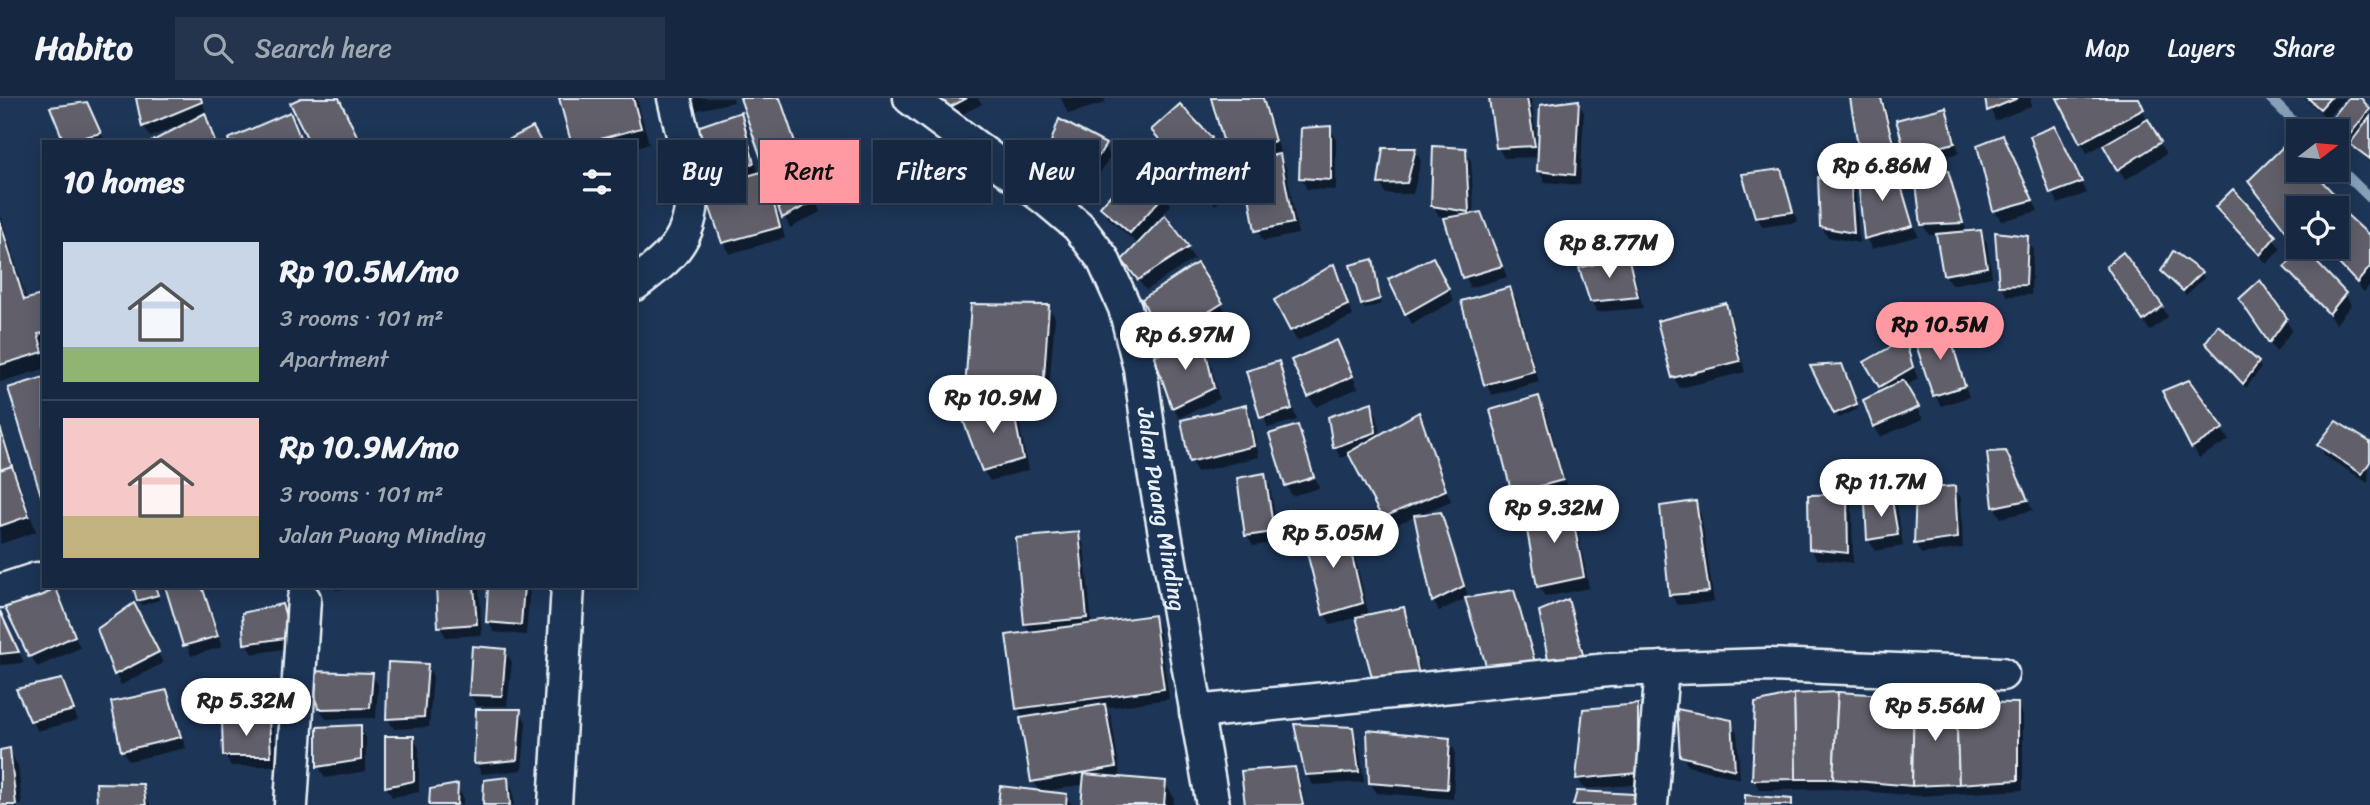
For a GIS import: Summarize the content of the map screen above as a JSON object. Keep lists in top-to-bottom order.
{
  "streets": {
    "street": ["Jalan Puang Minding"]
  },
  "north": "right",
  "page": {
    "header": "Habito",
    "search": "Search here",
    "nav": ["Map", "Layers", "Share"],
    "chip": [
      "Buy",
      "Rent",
      "Filters",
      "New",
      "Apartment"
    ],
    "heading": "10 homes",
    "price": [
      "Rp 6.86M",
      "Rp 8.77M",
      "Rp 10.5M",
      "Rp 6.97M",
      "Rp 10.9M",
      "Rp 11.7M",
      "Rp 9.32M",
      "Rp 5.05M",
      "Rp 5.32M",
      "Rp 5.56M"
    ],
    "list": [
      {
        "name": "Rp 10.5M/mo",
        "note": "3 rooms · 101 m² · Apartment"
      },
      {
        "name": "Rp 10.9M/mo",
        "note": "3 rooms · 101 m² · Jalan Puang Minding"
      }
    ]
  }
}
